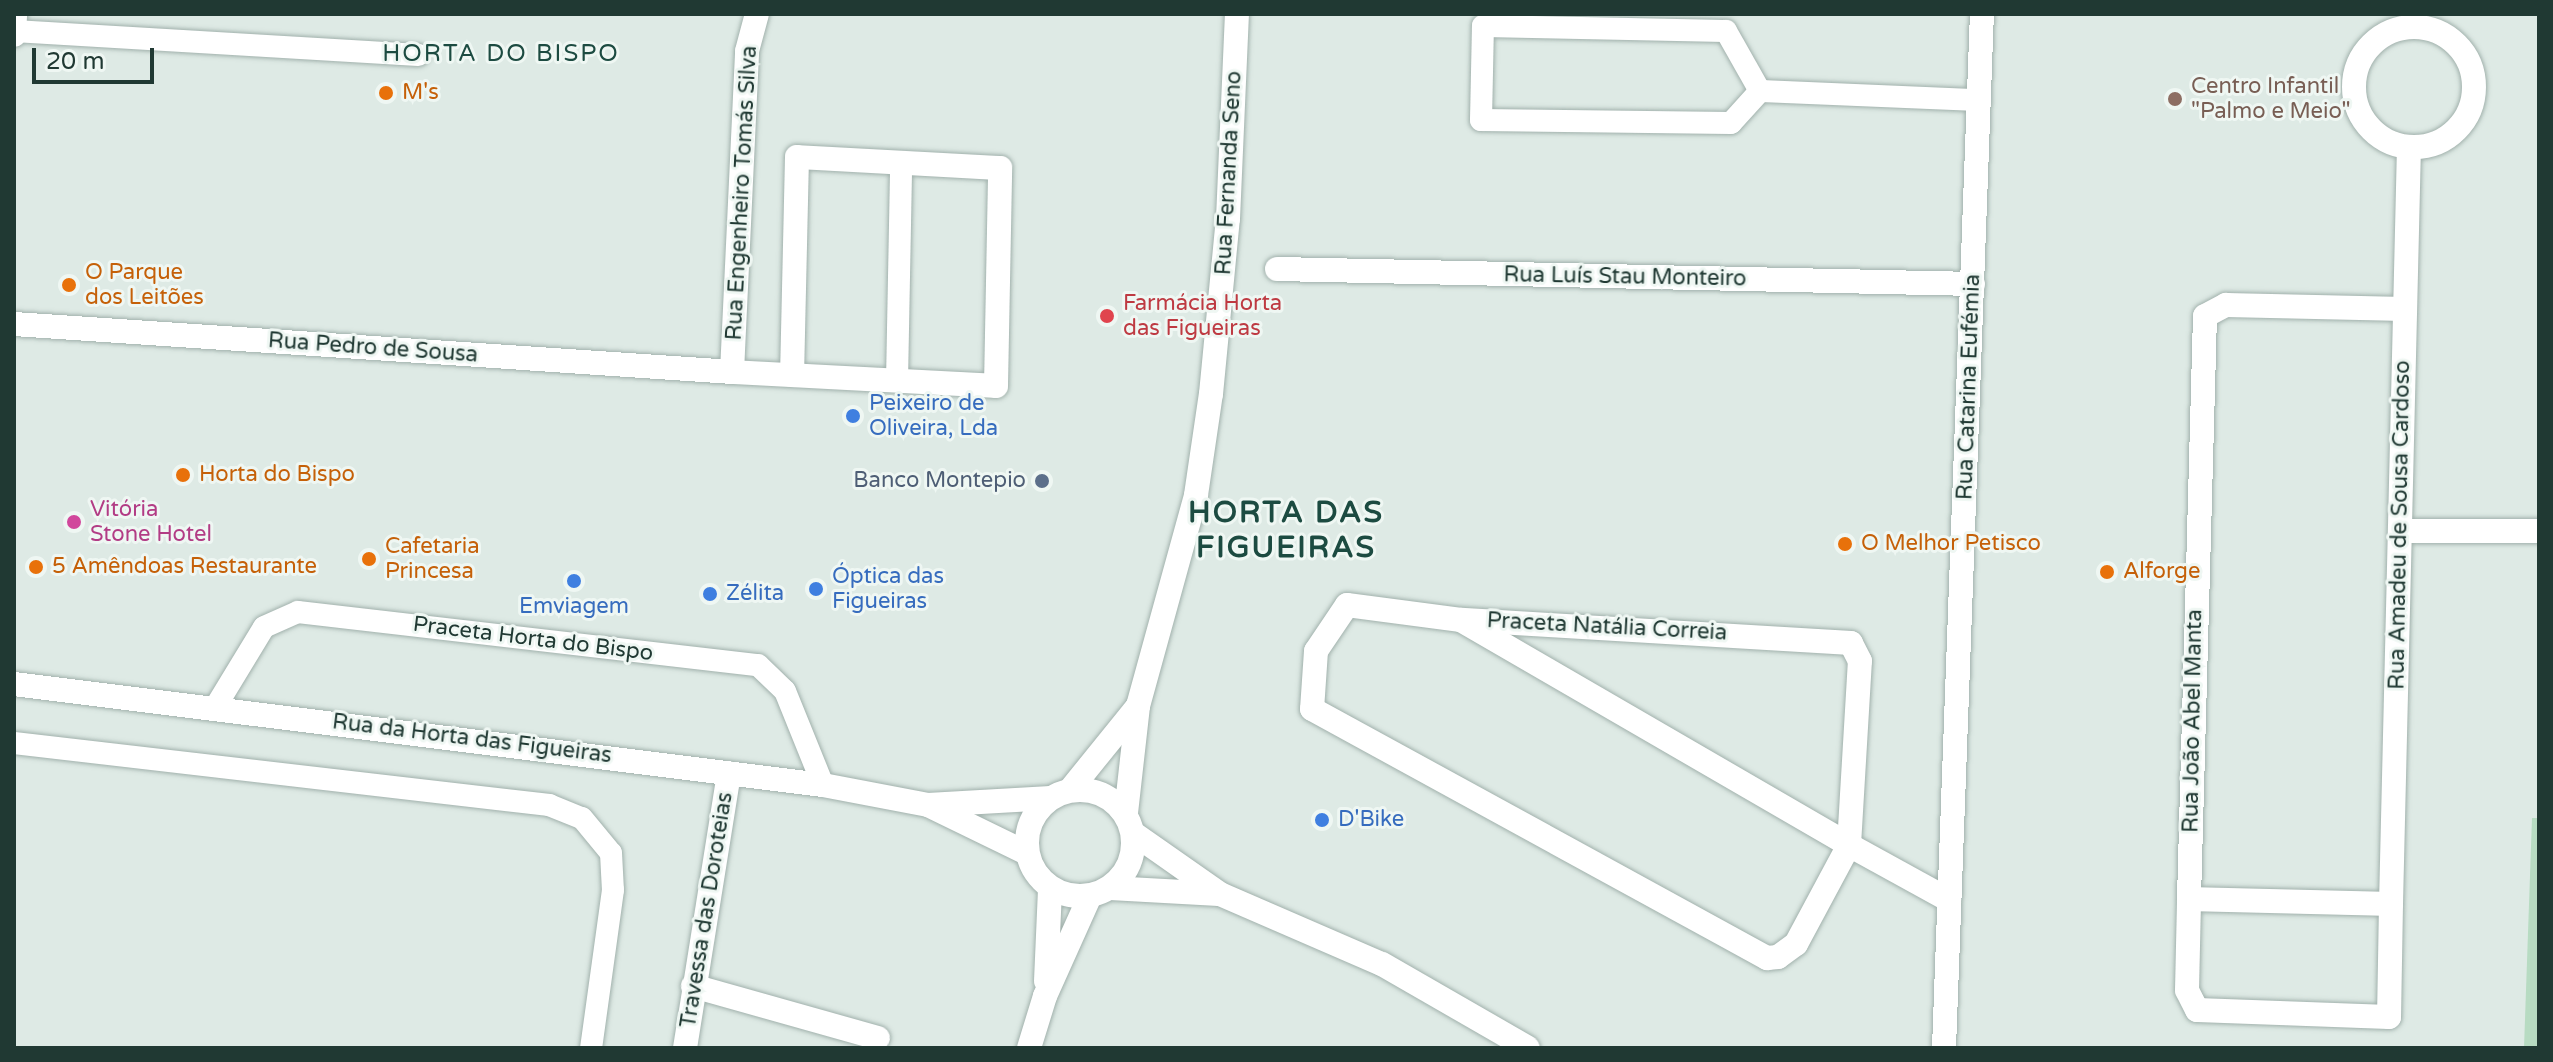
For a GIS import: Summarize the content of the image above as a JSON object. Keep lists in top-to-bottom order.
{
  "streets": {
    "street": [
      "Rua Fernanda Seno",
      "Rua Engenheiro Tomás Silva",
      "Rua Luís Stau Monteiro",
      "Rua Pedro de Sousa",
      "Rua Catarina Eufémia",
      "Rua Amadeu de Sousa Cardoso",
      "Praceta Natália Correia",
      "Rua João Abel Manta",
      "Rua da Horta das Figueiras",
      "Travessa das Doroteias"
    ],
    "lane": ["Praceta Horta do Bispo"]
  },
  "crossings": [
    ["Rua Fernanda Seno", "Rua da Horta das Figueiras"],
    ["Rua Engenheiro Tomás Silva", "Rua Pedro de Sousa"],
    ["Rua Luís Stau Monteiro", "Rua Catarina Eufémia"],
    ["Rua Catarina Eufémia", "Praceta Natália Correia"],
    ["Rua Amadeu de Sousa Cardoso", "Rua João Abel Manta"],
    ["Praceta Horta do Bispo", "Rua da Horta das Figueiras"],
    ["Rua da Horta das Figueiras", "Travessa das Doroteias"]
  ],
  "districts": ["HORTA DO BISPO", "HORTA DAS FIGUEIRAS"],
  "places": [
    "M's",
    "Centro Infantil \"Palmo e Meio\"",
    "O Parque dos Leitões",
    "Farmácia Horta das Figueiras",
    "Peixeiro de Oliveira, Lda",
    "Horta do Bispo",
    "Banco Montepio",
    "Vitória Stone Hotel",
    "O Melhor Petisco",
    "Cafetaria Princesa",
    "5 Amêndoas Restaurante",
    "Alforge",
    "Emviagem",
    "Óptica das Figueiras",
    "Zélita",
    "D'Bike"
  ],
  "scale_bar": "20 m"
}
